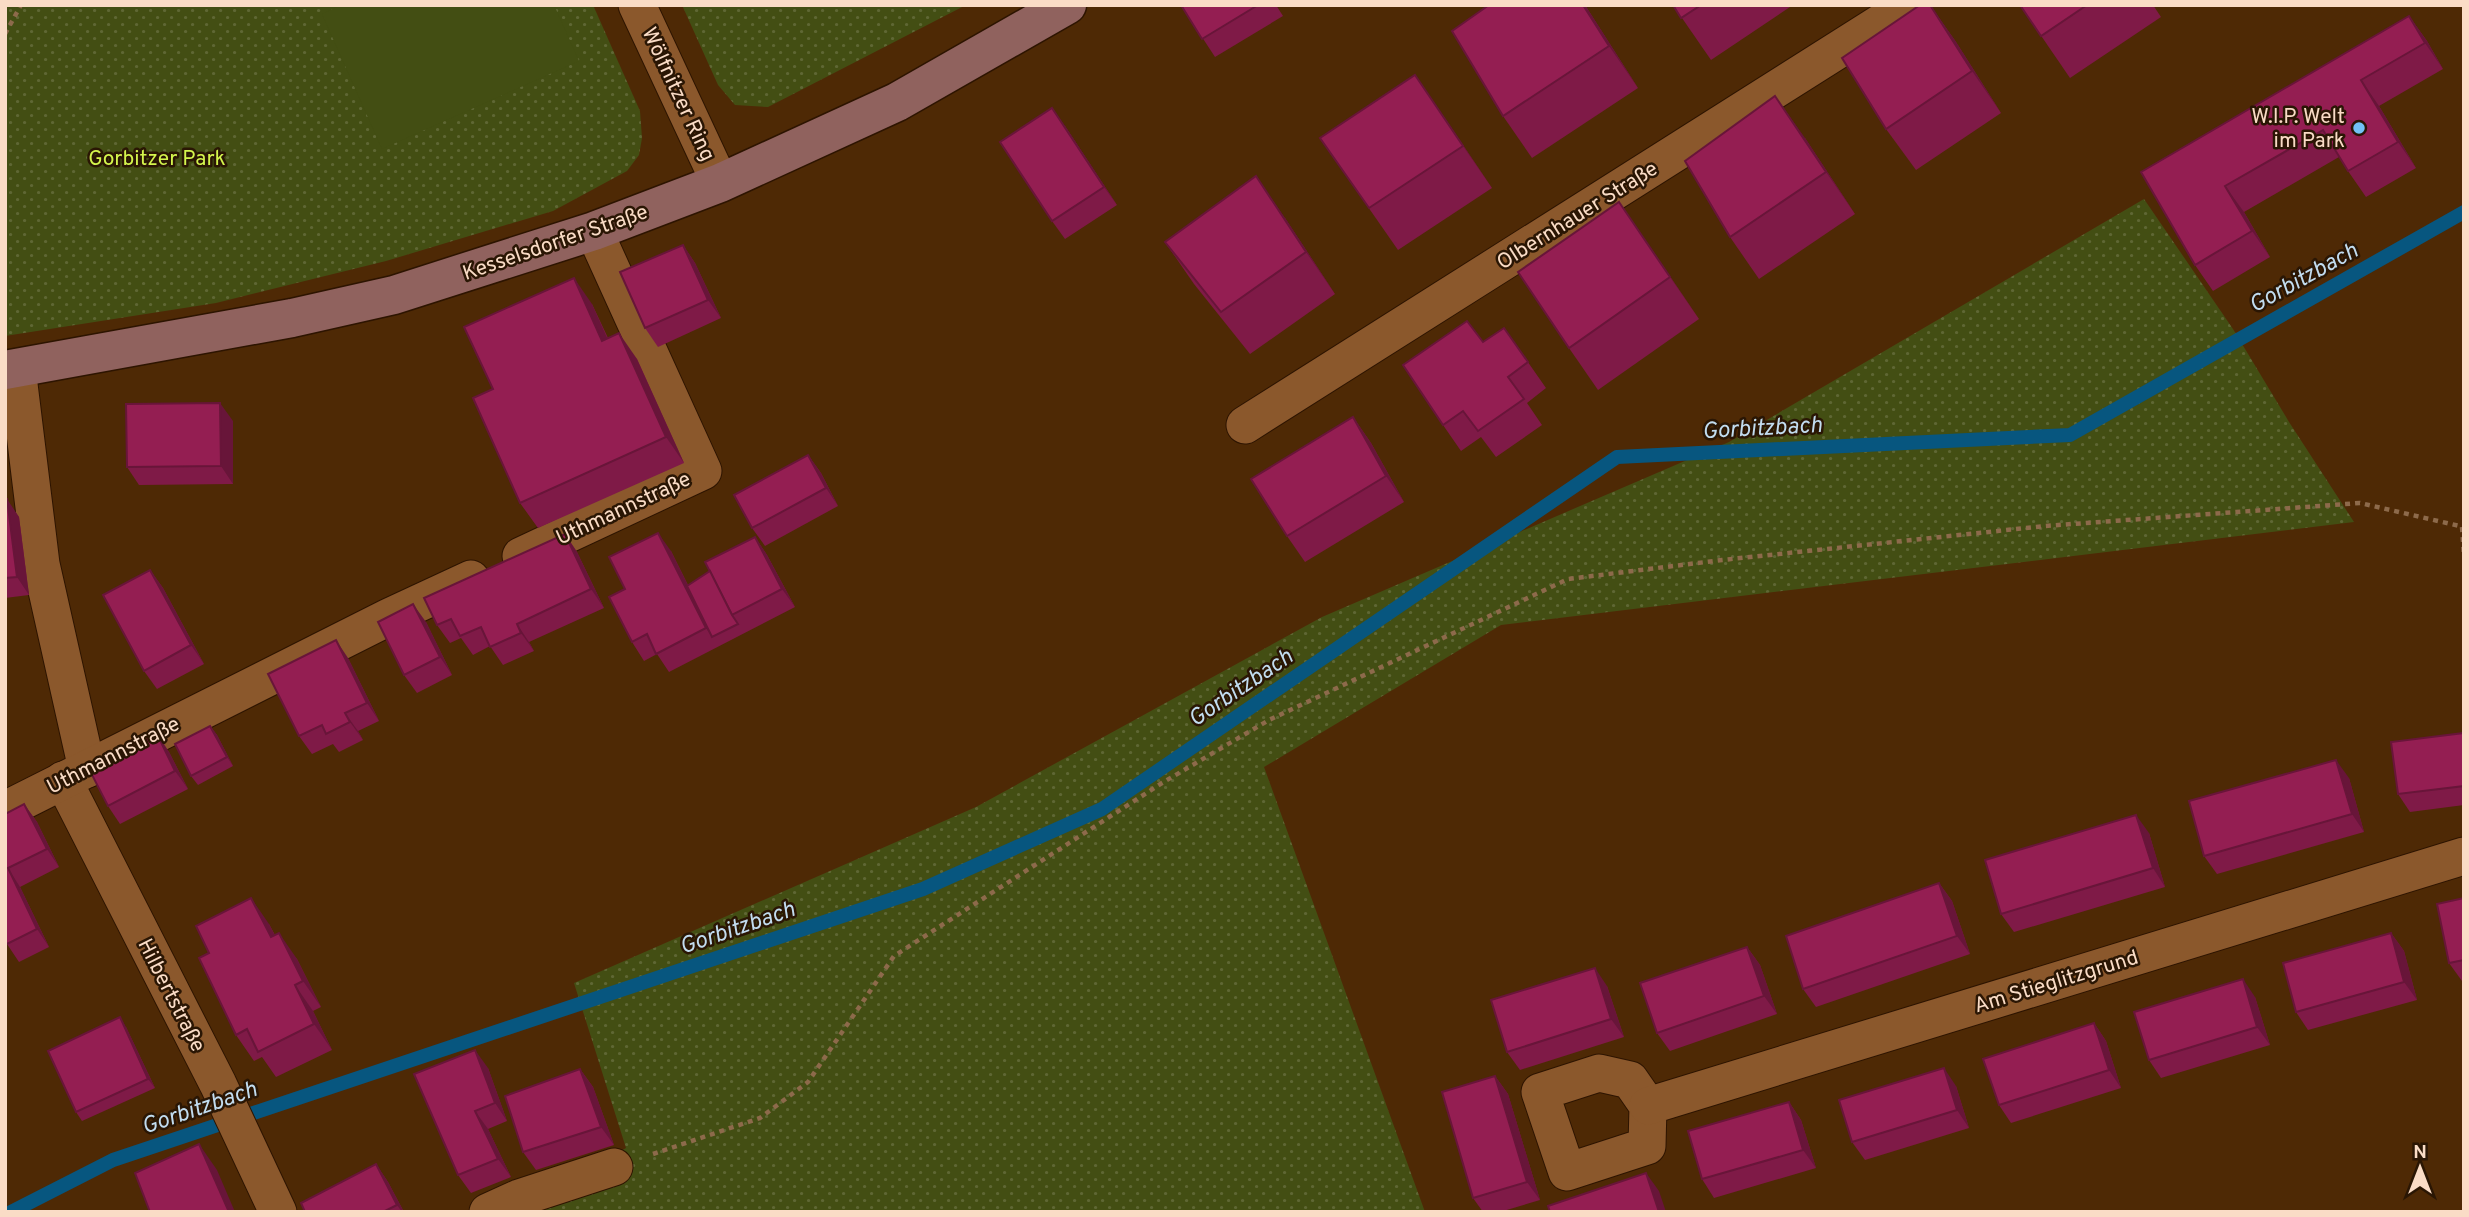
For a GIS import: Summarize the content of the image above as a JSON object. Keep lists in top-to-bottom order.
{
  "streets": {
    "main road": ["Kesselsdorfer Straße"],
    "street": [
      "Wölfnitzer Ring",
      "Olbernhauer Straße",
      "Uthmannstraße",
      "Am Stieglitzgrund",
      "Hilbertstraße"
    ]
  },
  "crossings": [
    ["Wölfnitzer Ring", "Kesselsdorfer Straße"],
    ["Kesselsdorfer Straße", "Uthmannstraße"],
    ["Kesselsdorfer Straße", "Hilbertstraße"],
    ["Uthmannstraße", "Hilbertstraße"]
  ],
  "water": ["Gorbitzbach"],
  "parks": ["Gorbitzer Park"],
  "places": ["W.I.P. Welt im Park"],
  "north": "top"
}
